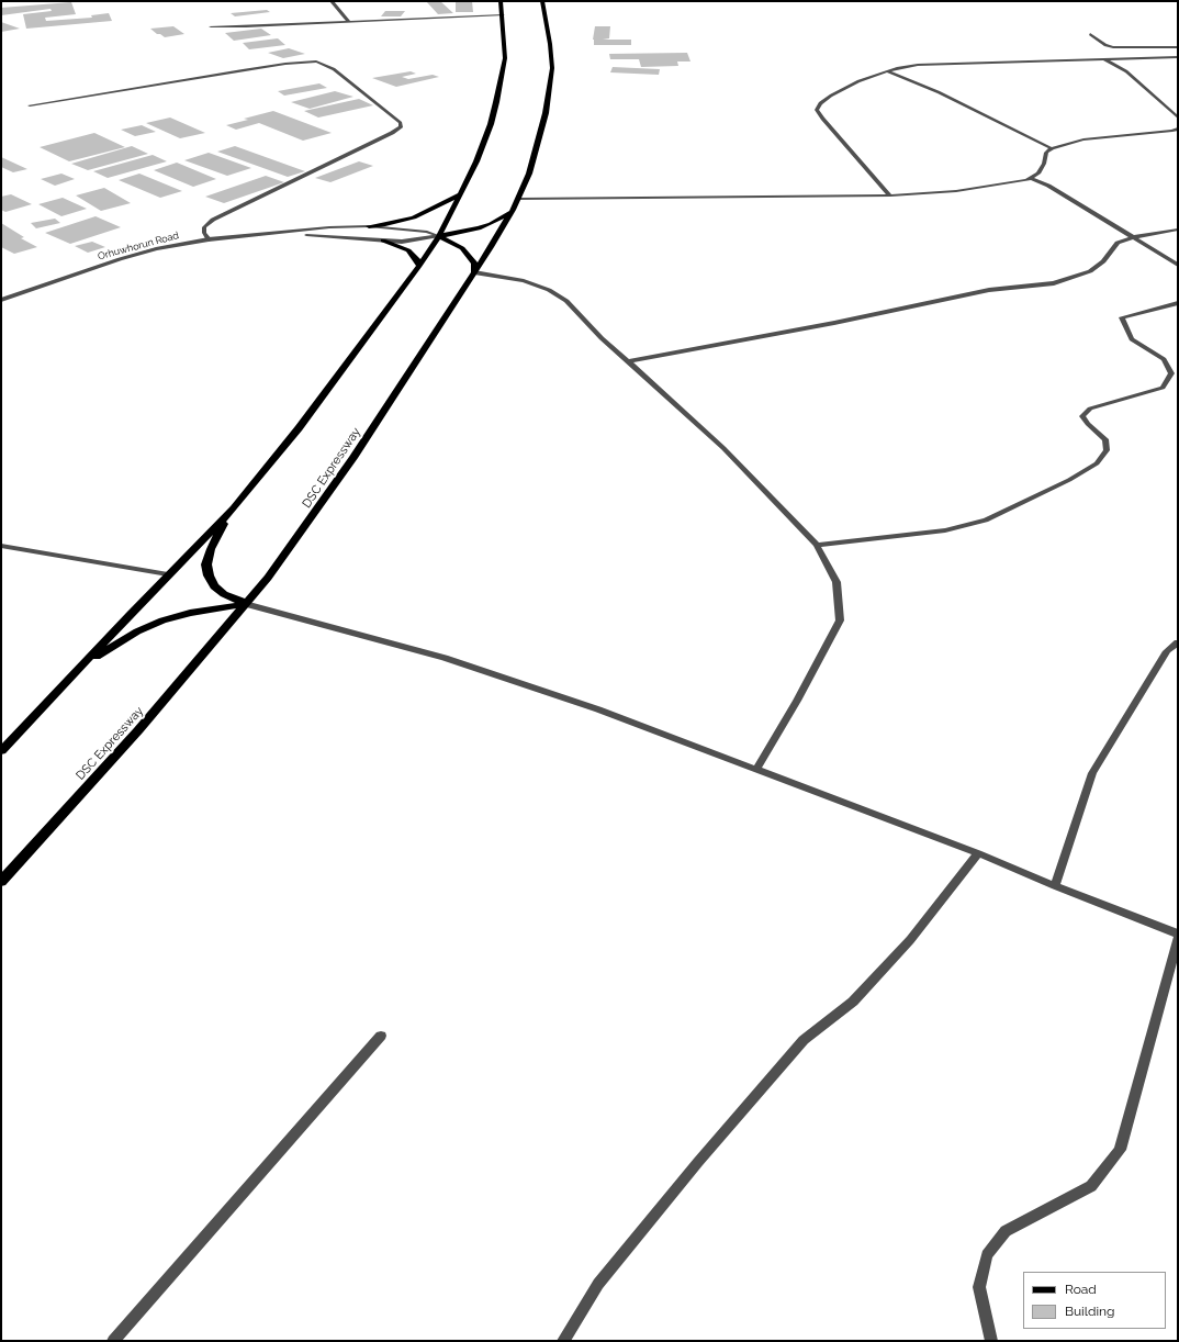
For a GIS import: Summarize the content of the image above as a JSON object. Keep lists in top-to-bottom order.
{
  "streets": {
    "main road": ["DSC Expressway"],
    "street": ["Orhuwhorun Road"]
  },
  "legend": ["Road", "Building"]
}
